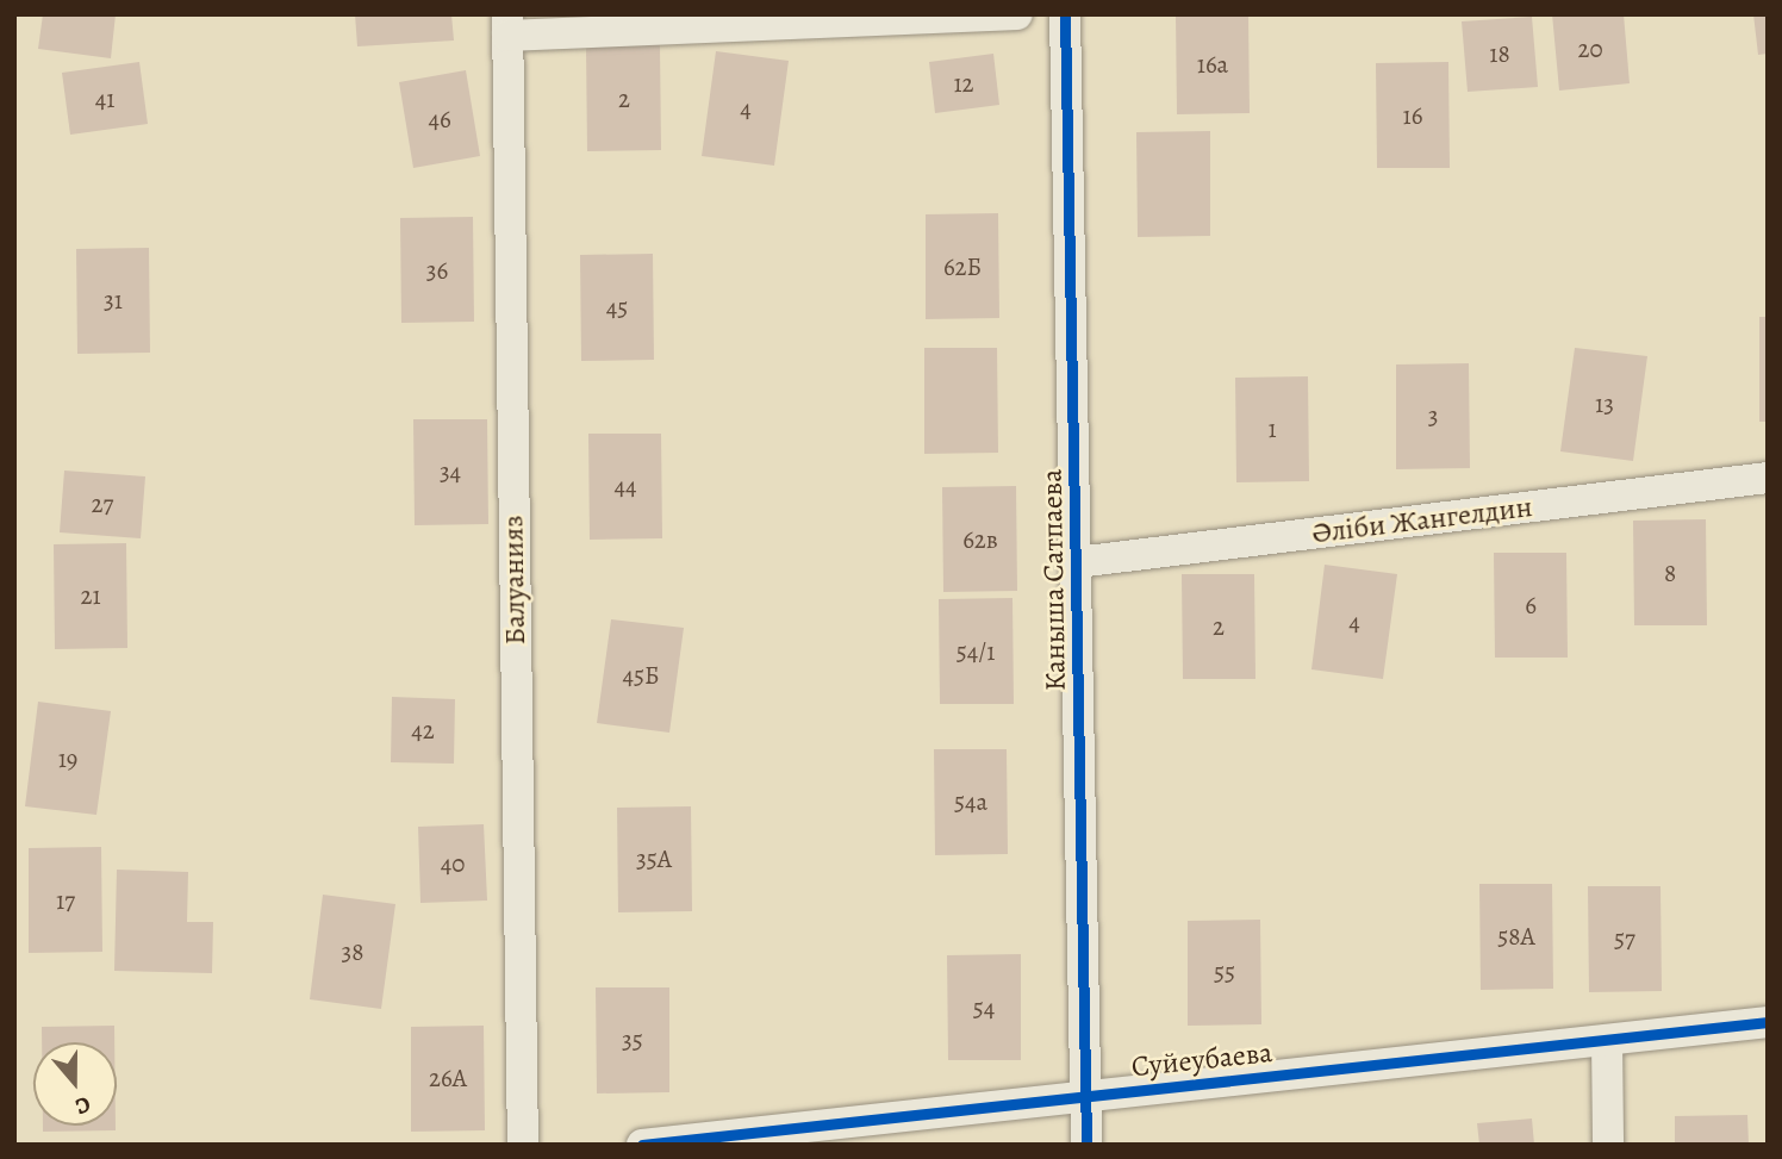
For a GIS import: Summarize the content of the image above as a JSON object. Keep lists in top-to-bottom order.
{
  "streets": {
    "street": [
      "Әліби Жангелдин",
      "Балуанияз",
      "Каныша Сатпаева",
      "Суйеубаева"
    ]
  },
  "crossings": [
    ["Әліби Жангелдин", "Каныша Сатпаева"],
    ["Каныша Сатпаева", "Суйеубаева"]
  ],
  "house_numbers": [
    "20",
    "18",
    "16а",
    "12",
    "41",
    "2",
    "4",
    "16",
    "46",
    "62Б",
    "36",
    "31",
    "45",
    "13",
    "3",
    "1",
    "34",
    "44",
    "27",
    "62в",
    "8",
    "21",
    "6",
    "4",
    "2",
    "54/1",
    "45Б",
    "42",
    "19",
    "54а",
    "35А",
    "40",
    "17",
    "58А",
    "57",
    "38",
    "55",
    "54",
    "35",
    "26А"
  ],
  "north": "bottom"
}
